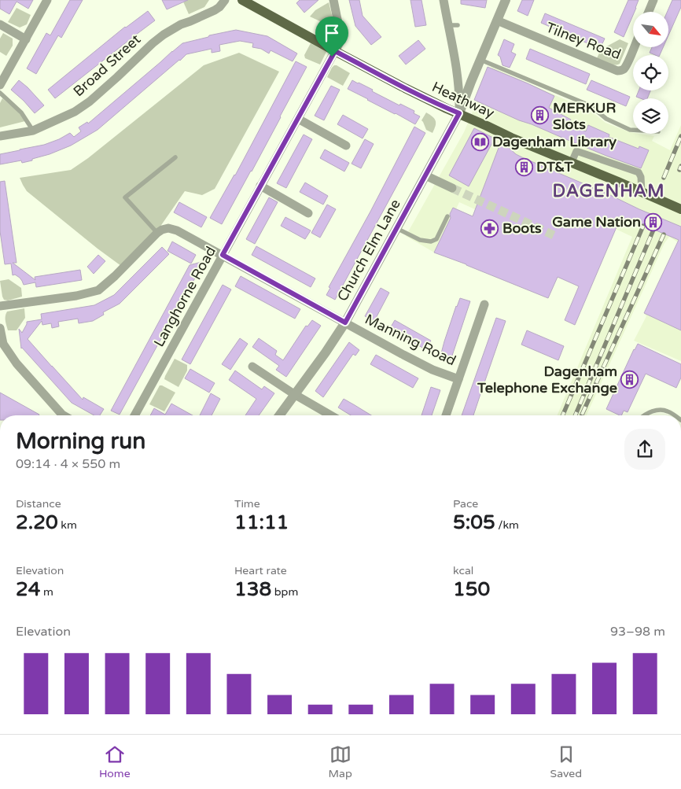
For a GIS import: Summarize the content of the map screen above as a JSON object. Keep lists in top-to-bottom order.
{
  "streets": {
    "main road": ["Heathway"],
    "street": [
      "Tilney Road",
      "Broad Street",
      "Church Elm Lane",
      "Langhorne Road",
      "Manning Road"
    ]
  },
  "crossings": [
    ["Tilney Road", "Church Elm Lane"],
    ["Heathway", "Church Elm Lane"],
    ["Heathway", "Langhorne Road"],
    ["Church Elm Lane", "Manning Road"],
    ["Langhorne Road", "Manning Road"]
  ],
  "districts": ["DAGENHAM"],
  "places": {
    "building": [
      "MERKUR Slots",
      "DT&T",
      "Game Nation",
      "Dagenham Telephone Exchange"
    ],
    "library": ["Dagenham Library"],
    "pharmacy": ["Boots"]
  },
  "north": "bottom right",
  "page": {
    "heading": ["Morning run", "09:14 · 4 × 550 m"],
    "stats": [
      ["Distance", "2.20 km"],
      ["Time", "11:11"],
      ["Pace", "5:05 /km"],
      ["Elevation", "24 m"],
      ["Heart rate", "138 bpm"],
      ["kcal", "150"]
    ],
    "chart": ["Elevation", "93–98 m"],
    "tabs": ["Home", "Map", "Saved"]
  }
}
